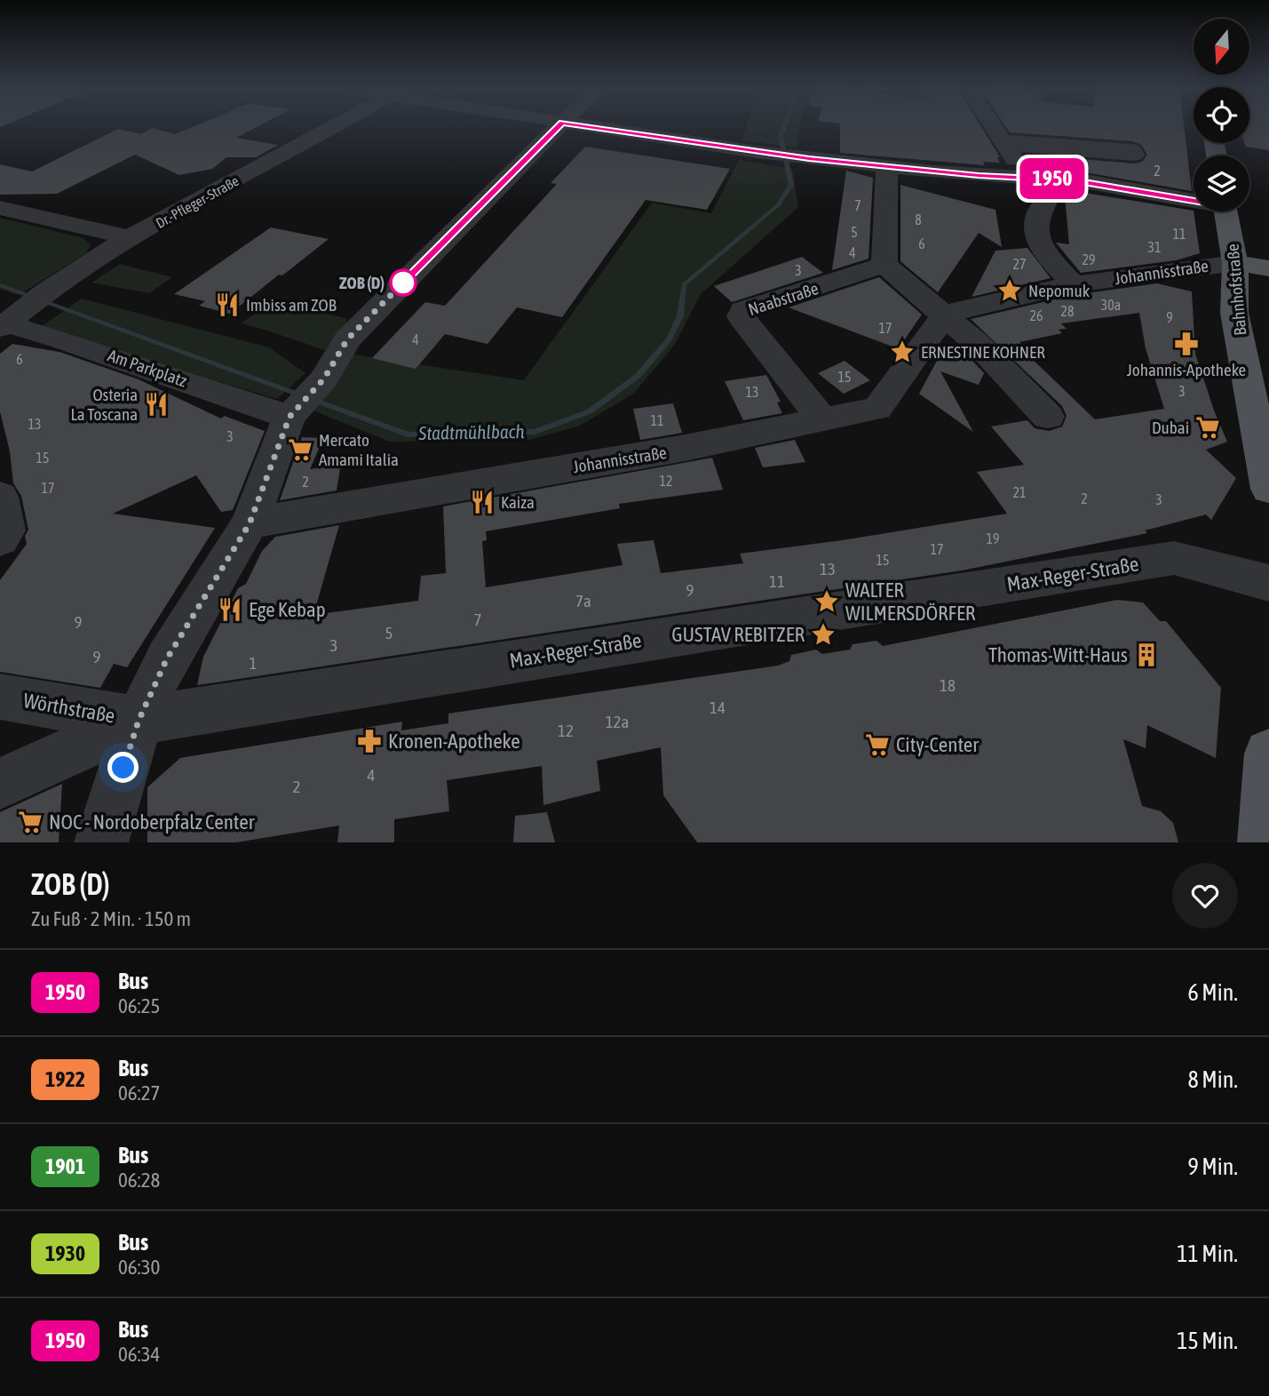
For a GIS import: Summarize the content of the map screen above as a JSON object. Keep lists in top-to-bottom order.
{
  "streets": {
    "main road": ["Bahnhofstraße"],
    "street": [
      "Dr.-Pfleger-Straße",
      "Johannisstraße",
      "Naabstraße",
      "Am Parkplatz",
      "Max-Reger-Straße",
      "Wörthstraße"
    ]
  },
  "crossings": [
    ["Dr.-Pfleger-Straße", "Am Parkplatz"],
    ["Johannisstraße", "Bahnhofstraße"],
    ["Johannisstraße", "Naabstraße"],
    ["Max-Reger-Straße", "Wörthstraße"]
  ],
  "water": ["Stadtmühlbach"],
  "places": {
    "other": ["ZOB (D)"],
    "place": [
      "Nepomuk",
      "ERNESTINE KOHNER",
      "WALTER WILMERSDÖRFER",
      "GUSTAV REBITZER"
    ],
    "restaurant": [
      "Imbiss am ZOB",
      "Osteria La Toscana",
      "Kaiza",
      "Ege Kebap"
    ],
    "pharmacy": ["Johannis-Apotheke", "Kronen-Apotheke"],
    "supermarket": [
      "Dubai",
      "Mercato Amami Italia",
      "City-Center",
      "NOC - Nordoberpfalz Center"
    ],
    "building": ["Thomas-Witt-Haus"]
  },
  "lines": ["bus line 1950"],
  "house_numbers": [
    "2",
    "7",
    "8",
    "5",
    "11",
    "6",
    "31",
    "4",
    "29",
    "27",
    "3",
    "30a",
    "28",
    "26",
    "9",
    "17",
    "4",
    "6",
    "15",
    "3",
    "13",
    "11",
    "13",
    "3",
    "15",
    "12",
    "2",
    "17",
    "21",
    "2",
    "3",
    "19",
    "17",
    "15",
    "13",
    "11",
    "9",
    "7a",
    "7",
    "9",
    "5",
    "3",
    "9",
    "1",
    "18",
    "14",
    "12a",
    "12",
    "4",
    "2"
  ],
  "north": "bottom",
  "page": {
    "on_map": "1950",
    "heading": ["ZOB (D)", "Zu Fuß · 2 Min. · 150 m"],
    "list": [
      {
        "mark": "1950",
        "name": "Bus",
        "note": "06:25",
        "value": "6 Min."
      },
      {
        "mark": "1922",
        "name": "Bus",
        "note": "06:27",
        "value": "8 Min."
      },
      {
        "mark": "1901",
        "name": "Bus",
        "note": "06:28",
        "value": "9 Min."
      },
      {
        "mark": "1930",
        "name": "Bus",
        "note": "06:30",
        "value": "11 Min."
      },
      {
        "mark": "1950",
        "name": "Bus",
        "note": "06:34",
        "value": "15 Min."
      }
    ]
  }
}
